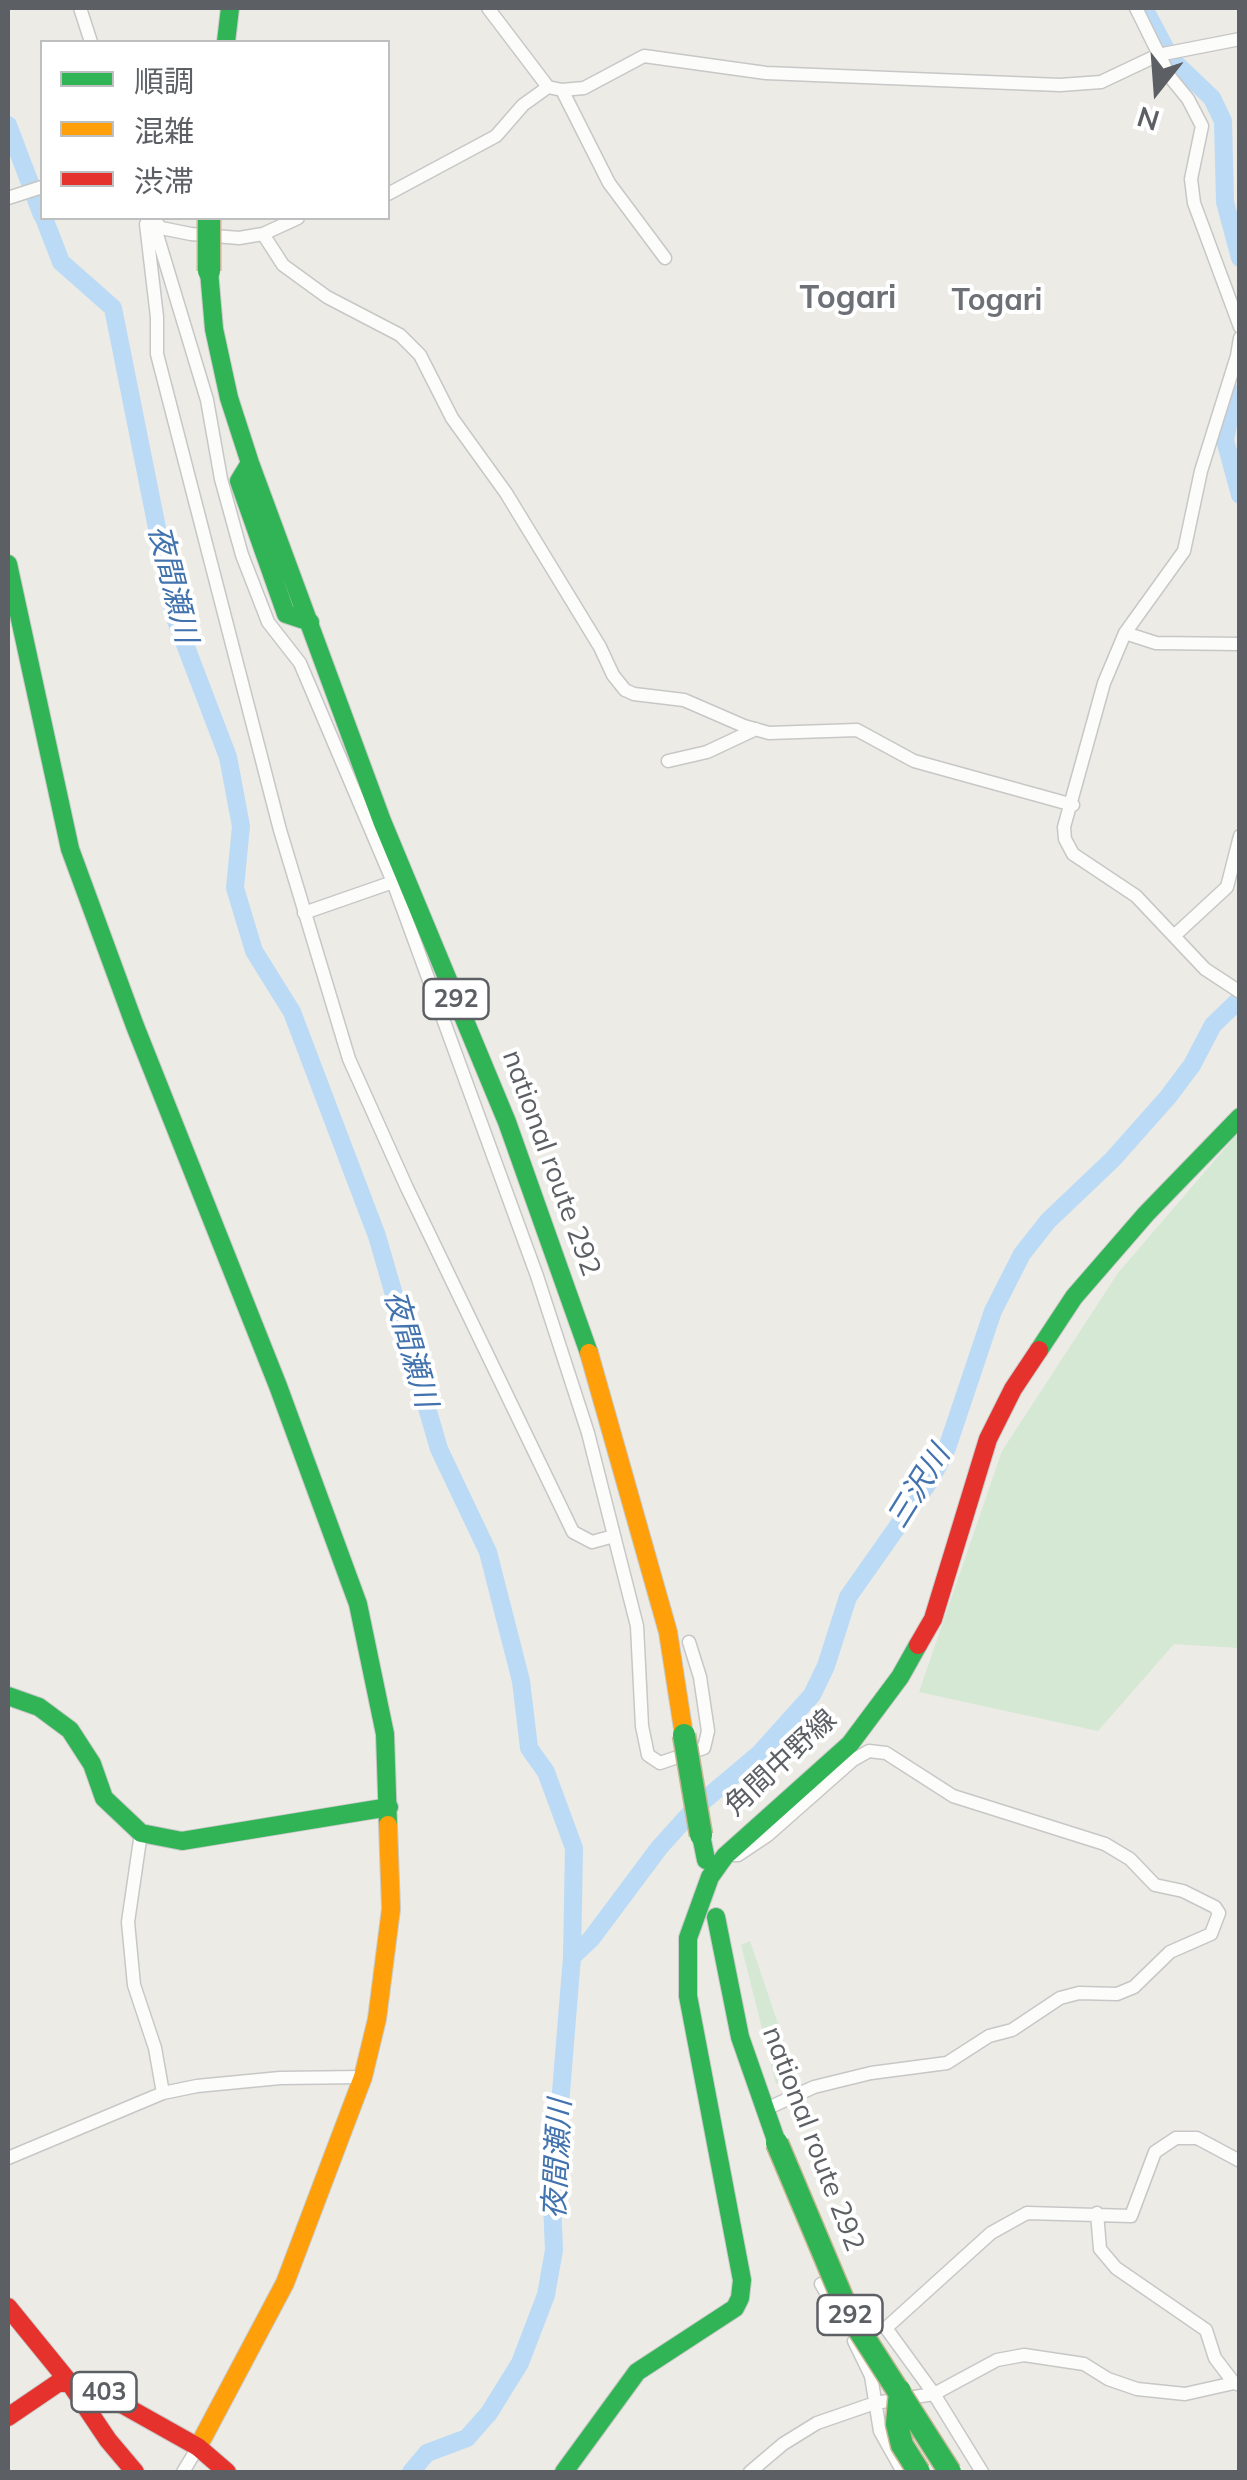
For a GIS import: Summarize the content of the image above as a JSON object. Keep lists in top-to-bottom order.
{
  "streets": {
    "main road": [
      "292",
      "national route 292",
      "角間中野線",
      "403"
    ]
  },
  "crossings": [
    ["292", "national route 292"],
    ["national route 292", "角間中野線"]
  ],
  "districts": ["Togari", "Togari"],
  "water": ["夜間瀬川", "三沢川"],
  "legend": ["順調", "混雑", "渋滞"],
  "north": "bottom"
}
